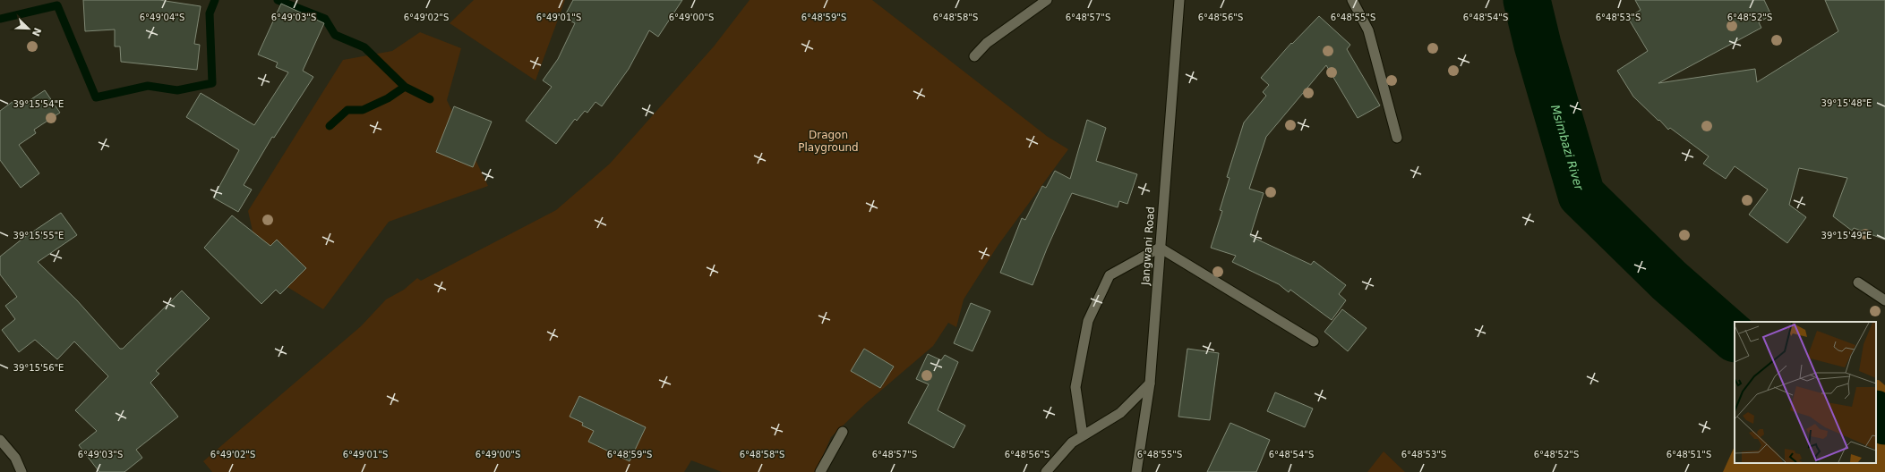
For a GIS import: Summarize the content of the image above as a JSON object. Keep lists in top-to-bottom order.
{
  "streets": {
    "street": ["Jangwani Road"]
  },
  "water": ["Msimbazi River"],
  "parks": ["Dragon Playground"],
  "north": "bottom right",
  "coordinates": [
    "6°49'04\"S",
    "6°49'03\"S",
    "6°49'02\"S",
    "6°49'01\"S",
    "6°49'00\"S",
    "6°48'59\"S",
    "6°48'58\"S",
    "6°48'57\"S",
    "6°48'56\"S",
    "6°48'55\"S",
    "6°48'54\"S",
    "6°48'53\"S",
    "6°48'52\"S",
    "39°15'48\"E",
    "39°15'54\"E",
    "39°15'49\"E",
    "39°15'55\"E",
    "39°15'56\"E",
    "6°48'51\"S"
  ]
}
